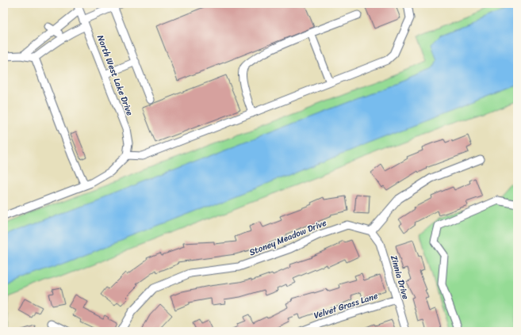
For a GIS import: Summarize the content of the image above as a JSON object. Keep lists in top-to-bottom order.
{
  "streets": {
    "street": [
      "North West Lake Drive",
      "Stoney Meadow Drive",
      "Zinnia Drive",
      "Velvet Grass Lane"
    ]
  },
  "crossings": [
    ["Stoney Meadow Drive", "Zinnia Drive"],
    ["Zinnia Drive", "Velvet Grass Lane"]
  ]
}
